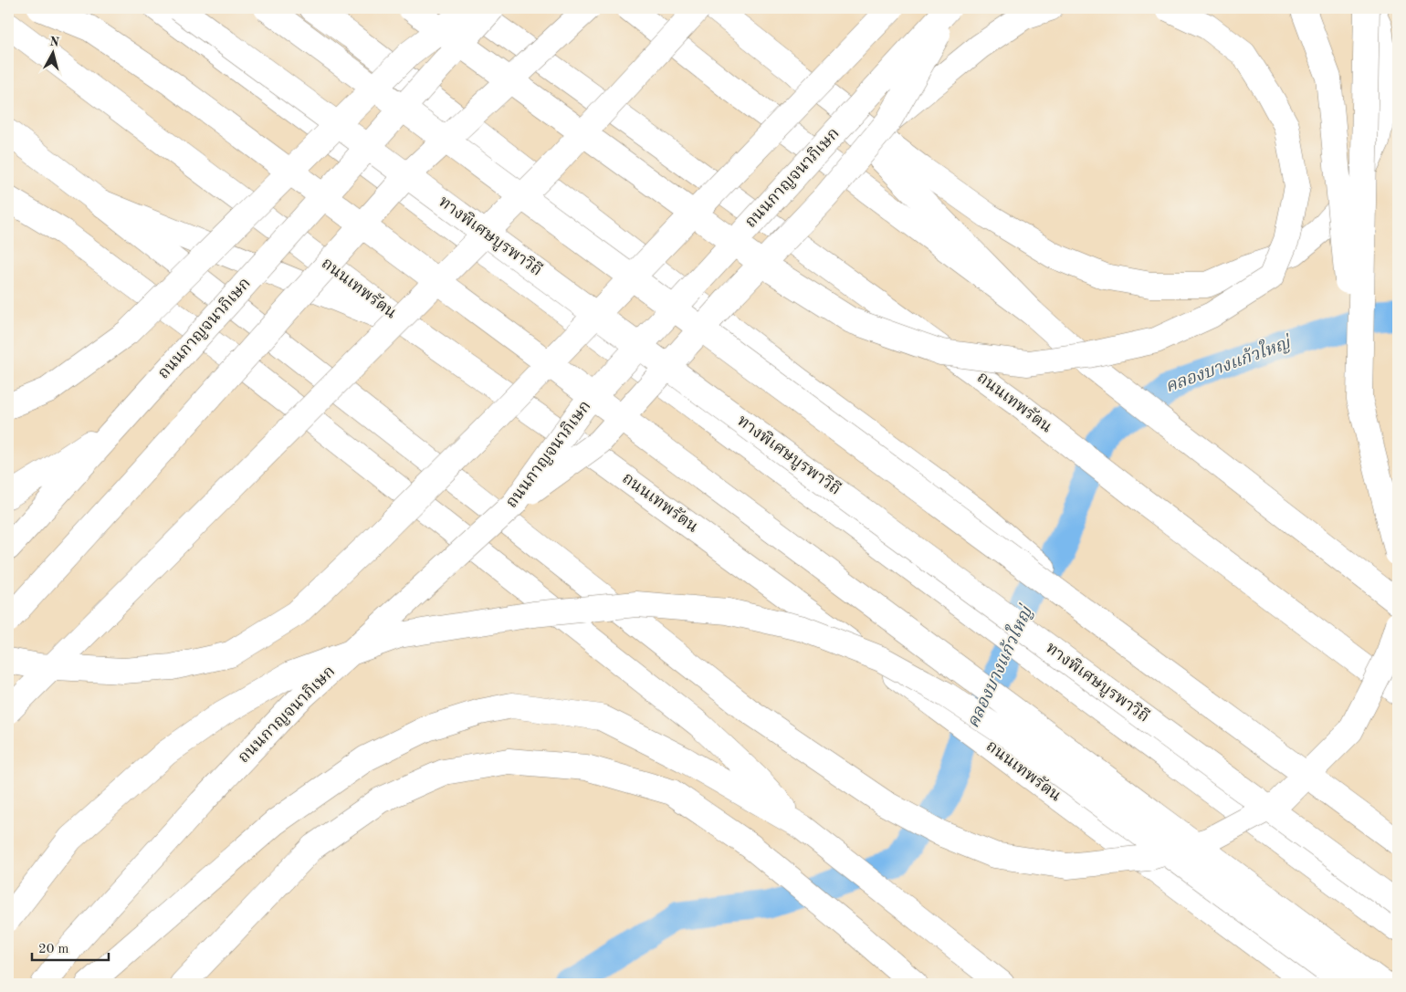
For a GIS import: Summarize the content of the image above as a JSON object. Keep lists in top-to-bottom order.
{
  "streets": {
    "main road": ["ถนนกาญจนาภิเษก", "ทางพิเศษบูรพาวิถี", "ถนนเทพรัตน"]
  },
  "water": ["คลองบางแก้วใหญ่"],
  "scale_bar": "20 m",
  "north": "top"
}
